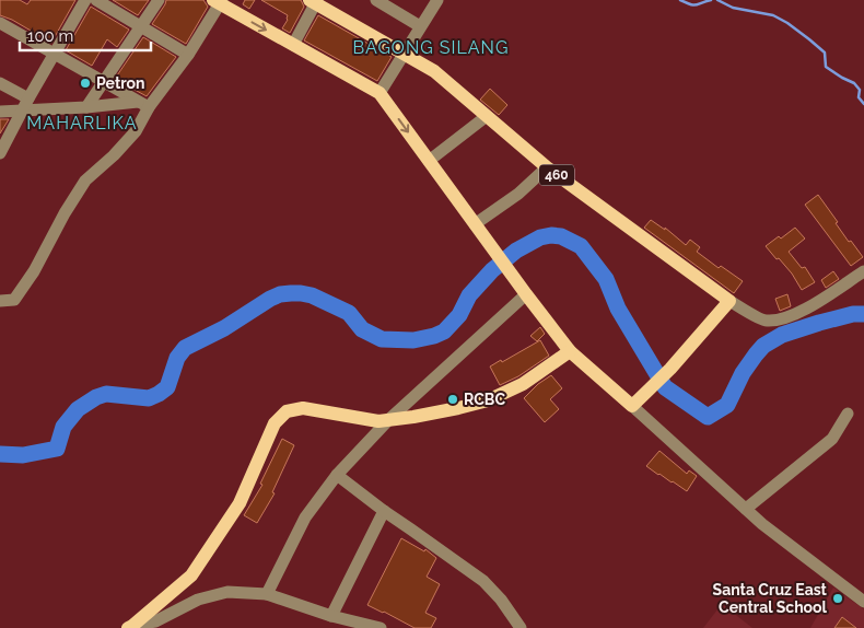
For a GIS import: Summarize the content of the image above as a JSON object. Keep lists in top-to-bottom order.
{
  "streets": {
    "main road": ["460"]
  },
  "districts": ["BAGONG SILANG", "MAHARLIKA"],
  "places": ["Petron", "RCBC", "Santa Cruz East Central School"],
  "scale_bar": "100 m"
}
